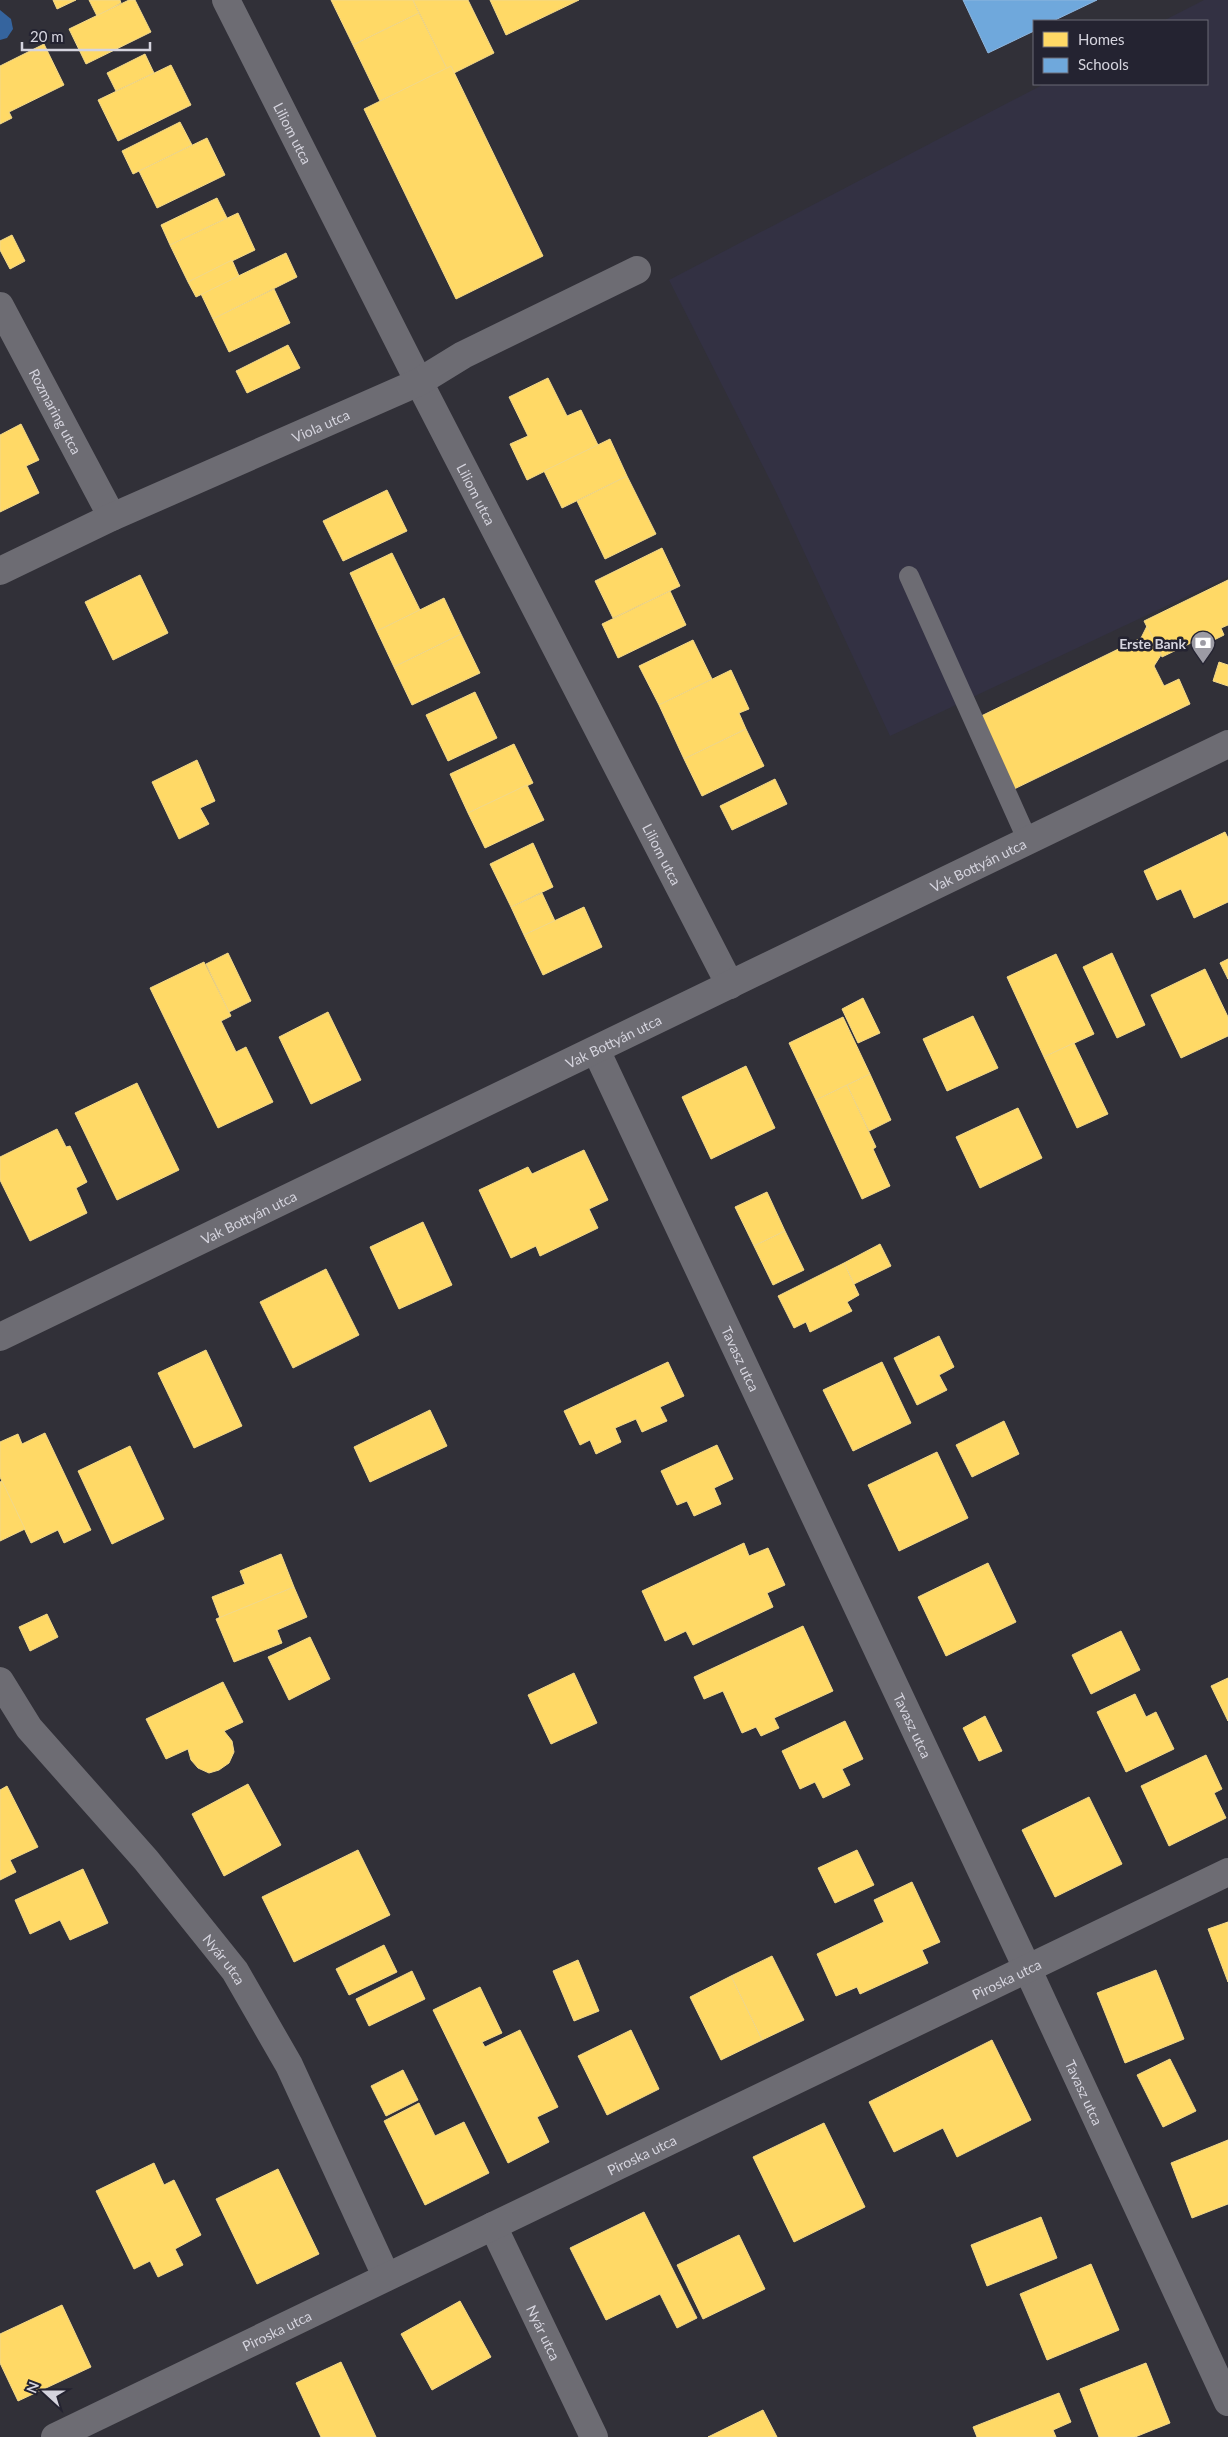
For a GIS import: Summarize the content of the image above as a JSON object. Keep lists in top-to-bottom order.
{
  "streets": {
    "street": [
      "Liliom utca",
      "Rozmaring utca",
      "Viola utca",
      "Vak Bottyán utca",
      "Tavasz utca",
      "Nyár utca",
      "Piroska utca"
    ]
  },
  "crossings": [
    ["Liliom utca", "Viola utca"],
    ["Liliom utca", "Vak Bottyán utca"],
    ["Rozmaring utca", "Viola utca"],
    ["Vak Bottyán utca", "Tavasz utca"],
    ["Tavasz utca", "Piroska utca"],
    ["Nyár utca", "Piroska utca"]
  ],
  "places": {
    "bank": ["Erste Bank"]
  },
  "legend": ["Homes", "Schools"],
  "scale_bar": "20 m",
  "north": "left"
}
